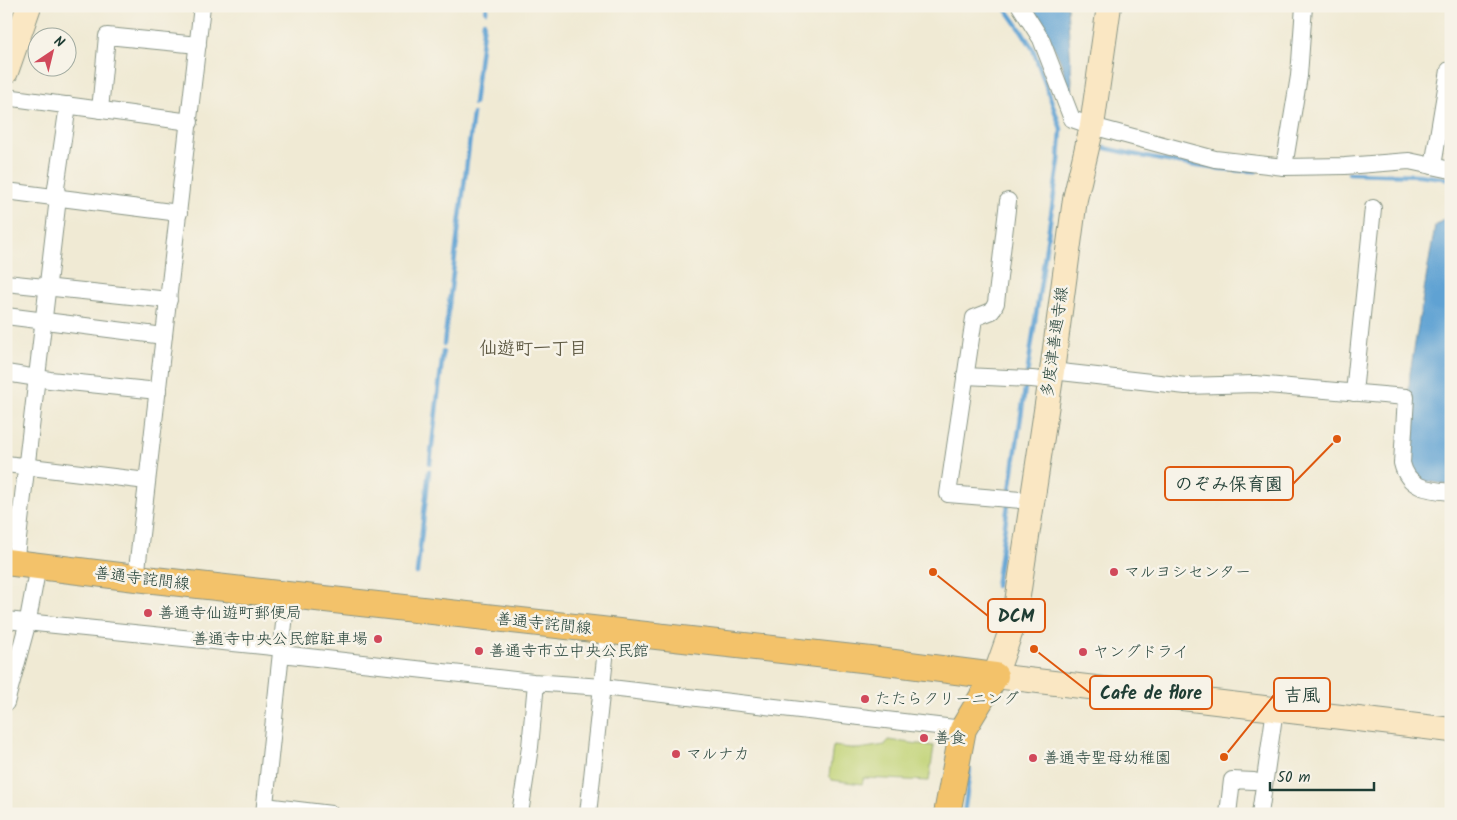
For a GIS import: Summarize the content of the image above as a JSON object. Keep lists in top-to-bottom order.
{
  "streets": {
    "main road": ["多度津善通寺線", "善通寺詫間線"]
  },
  "crossings": [
    ["多度津善通寺線", "善通寺詫間線"]
  ],
  "districts": ["仙遊町一丁目"],
  "places": [
    "のぞみ保育園",
    "DCM",
    "マルヨシセンター",
    "善通寺仙遊町郵便局",
    "善通寺中央公民館駐車場",
    "Cafe de flore",
    "善通寺市立中央公民館",
    "ヤングドライ",
    "たたらクリーニング",
    "善食",
    "マルナカ",
    "吉風",
    "善通寺聖母幼稚園"
  ],
  "scale_bar": "50 m",
  "north": "top right"
}
